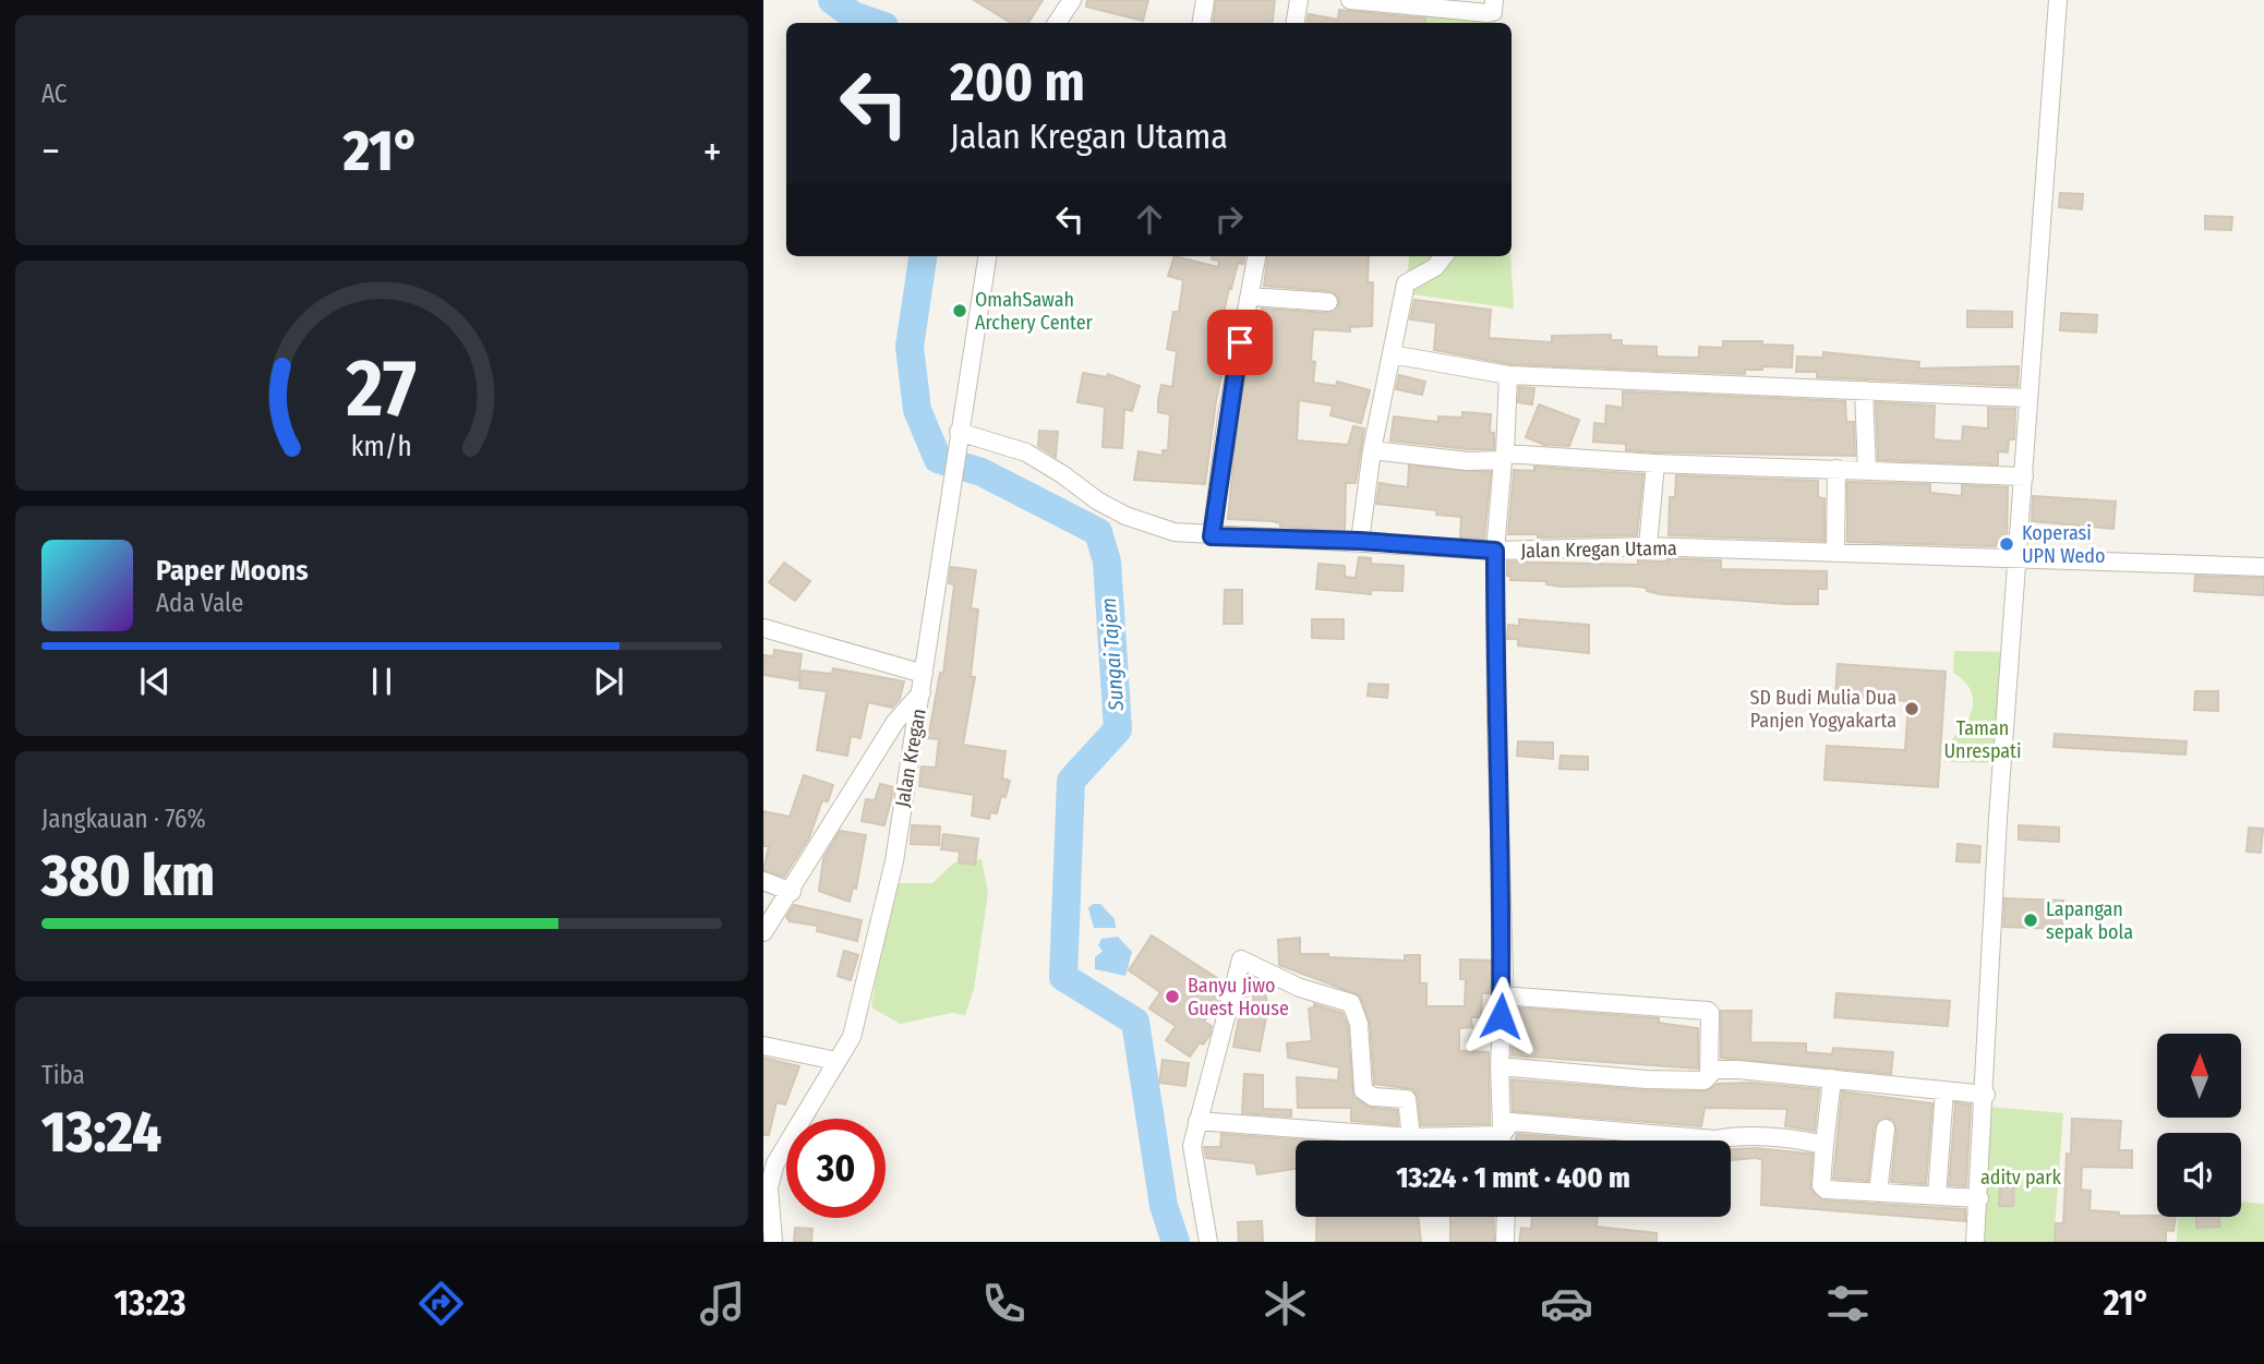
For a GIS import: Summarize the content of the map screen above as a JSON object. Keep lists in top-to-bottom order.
{
  "streets": {
    "street": ["Jalan Kregan Utama", "Jalan Kregan"]
  },
  "crossings": [
    ["Jalan Kregan Utama", "Jalan Kregan"]
  ],
  "water": ["Sungai Tajem"],
  "parks": ["Taman Unrespati", "aditv park"],
  "places": [
    "OmahSawah Archery Center",
    "Koperasi UPN Wedo",
    "SD Budi Mulia Dua Panjen Yogyakarta",
    "Lapangan sepak bola",
    "Banyu Jiwo Guest House"
  ],
  "north": "top",
  "page": {
    "tile": [
      "AC",
      ["Jangkauan · 76%", "380 km"],
      ["Tiba", "13:24"]
    ],
    "turn": ["200 m", "Jalan Kregan Utama"],
    "heat": ["−", "21°", "+"],
    "song": ["Paper Moons", "Ada Vale"],
    "limit": "30",
    "trip": "13:24 · 1 mnt · 400 m",
    "tabs": ["13:23", "21°"],
    "gauge": ["27", "km/h"]
  }
}
